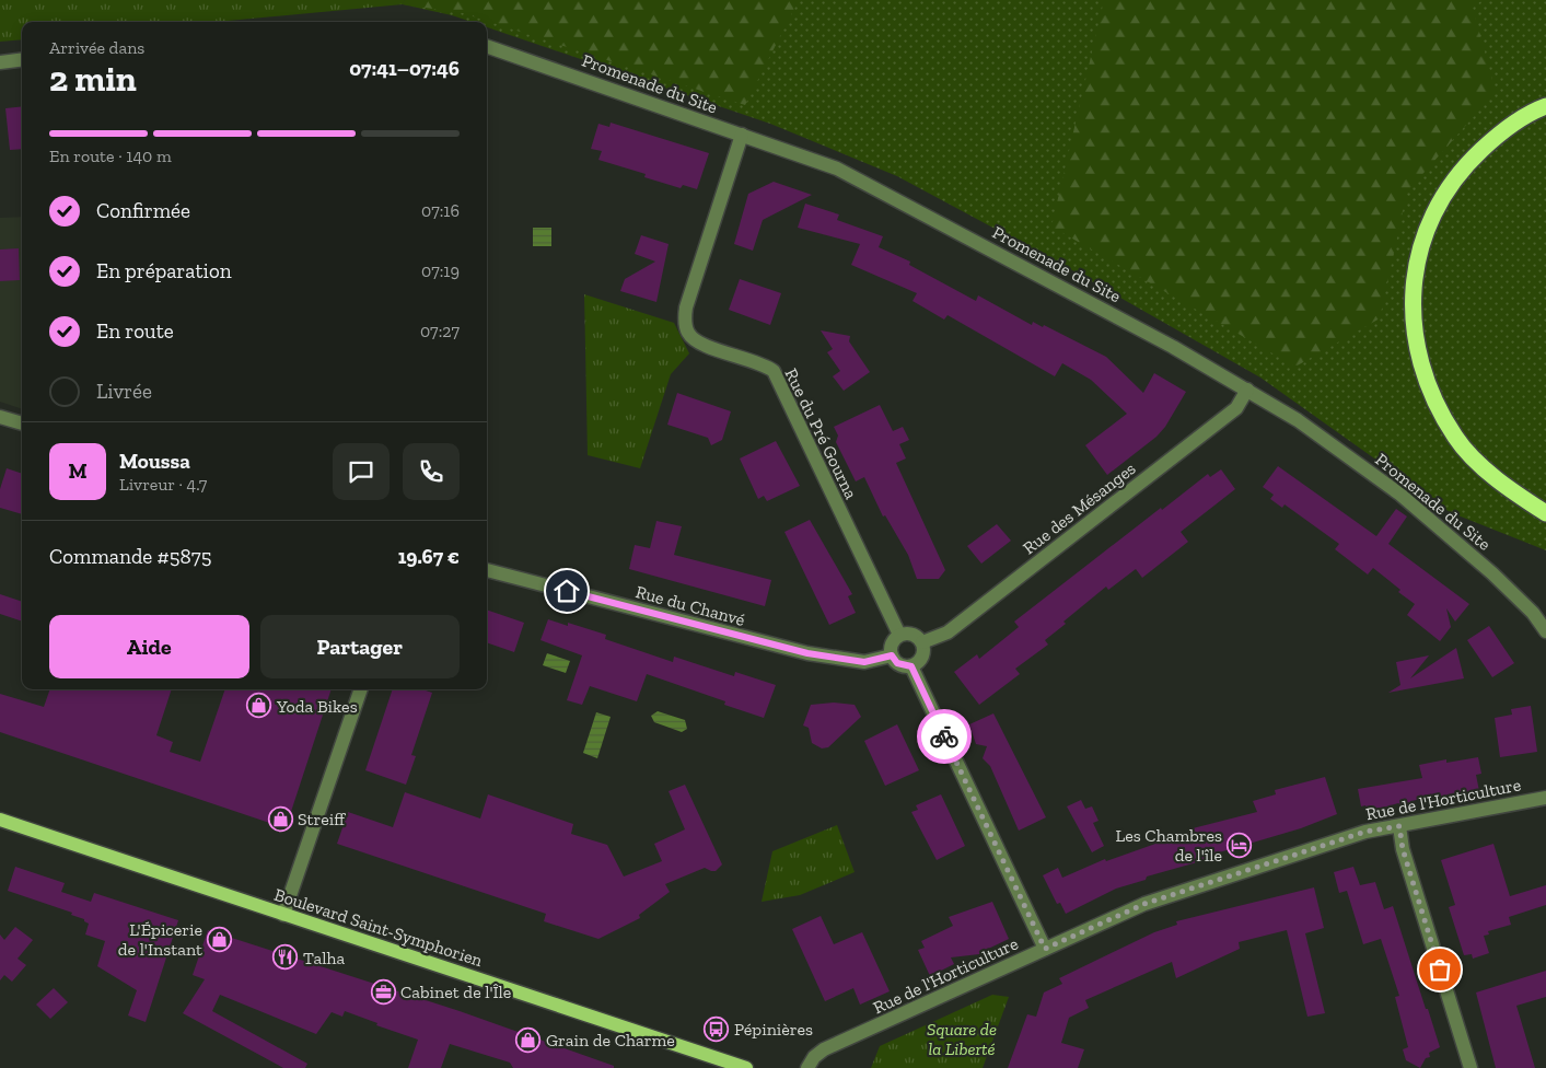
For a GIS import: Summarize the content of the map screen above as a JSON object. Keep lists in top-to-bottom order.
{
  "streets": {
    "main road": ["Boulevard Saint-Symphorien"],
    "street": [
      "Promenade du Site",
      "Rue du Pré Gourna",
      "Rue des Mésanges",
      "Rue du Chanvé",
      "Rue de l'Horticulture"
    ]
  },
  "crossings": [
    ["Promenade du Site", "Rue du Pré Gourna"],
    ["Promenade du Site", "Rue des Mésanges"],
    ["Rue du Pré Gourna", "Rue des Mésanges"],
    ["Rue du Pré Gourna", "Rue du Chanvé"],
    ["Rue des Mésanges", "Rue du Chanvé"]
  ],
  "parks": ["Square de la Liberté"],
  "places": {
    "shop": [
      "Yoda Bikes",
      "Streiff",
      "L'Épicerie de l'Instant",
      "Grain de Charme"
    ],
    "hotel": ["Les Chambres de l'île"],
    "restaurant": ["Talha"],
    "office": ["Cabinet de l'Île"],
    "bus stop": ["Pépinières"]
  },
  "page": {
    "heading": ["2 min", "Arrivée dans", "07:41–07:46"],
    "panel": [
      "Moussa",
      "Livreur · 4.7",
      "Commande #5875",
      "19.67 €"
    ],
    "bar": "En route · 140 m",
    "list": [
      ["Confirmée", "07:16"],
      ["En préparation", "07:19"],
      ["En route", "07:27"],
      "Livrée"
    ],
    "round": "M",
    "buttons": ["Aide", "Partager"]
  }
}
